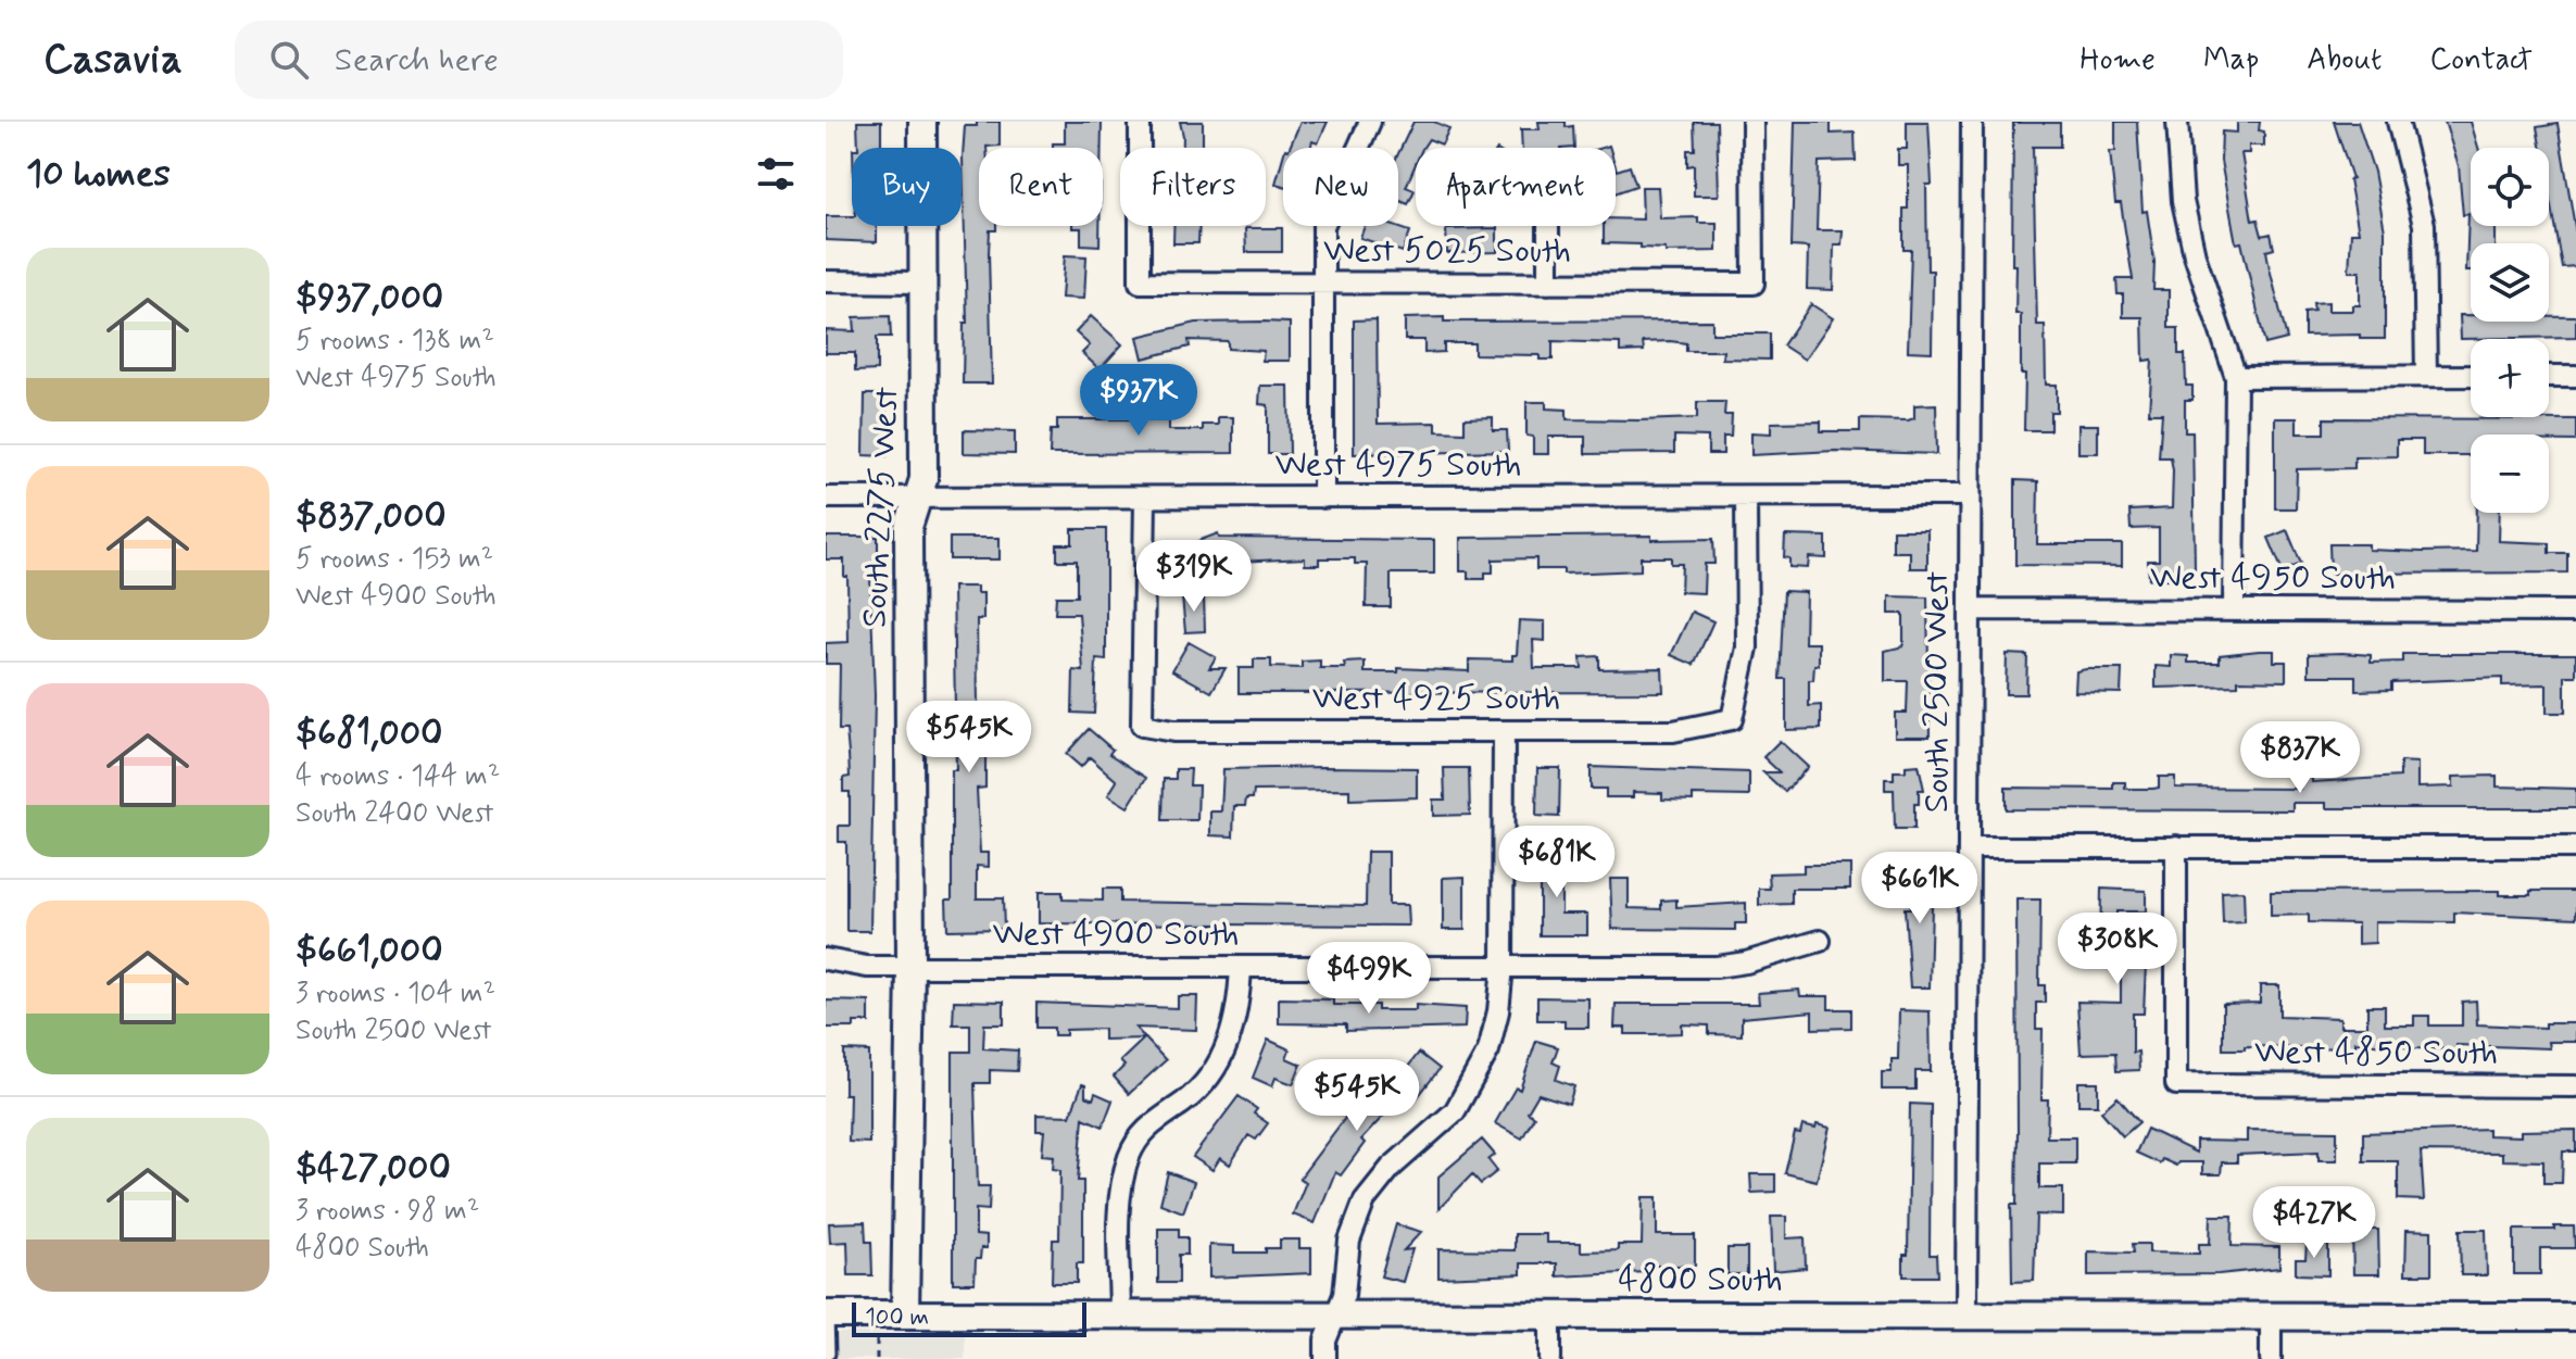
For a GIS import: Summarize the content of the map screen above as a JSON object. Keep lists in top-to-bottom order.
{
  "streets": {
    "main road": ["South 2275 West", "4800 South"],
    "street": [
      "West 5025 South",
      "West 4975 South",
      "West 4950 South",
      "South 2500 West",
      "West 4925 South",
      "West 4900 South",
      "West 4850 South"
    ]
  },
  "crossings": [
    ["West 4975 South", "South 2275 West"],
    ["West 4975 South", "South 2500 West"],
    ["West 4975 South", "West 4925 South"],
    ["South 2275 West", "West 4900 South"],
    ["South 2275 West", "4800 South"],
    ["West 4950 South", "South 2500 West"],
    ["South 2500 West", "4800 South"]
  ],
  "scale_bar": "100 m",
  "page": {
    "header": "Casavia",
    "search": "Search here",
    "nav": [
      "Home",
      "Map",
      "About",
      "Contact"
    ],
    "heading": "10 homes",
    "map_buttons": ["+", "−"],
    "chip": [
      "Buy",
      "Rent",
      "Filters",
      "New",
      "Apartment"
    ],
    "list": [
      {
        "name": "$937,000",
        "note": "5 rooms · 138 m² · West 4975 South"
      },
      {
        "name": "$837,000",
        "note": "5 rooms · 153 m² · West 4900 South"
      },
      {
        "name": "$681,000",
        "note": "4 rooms · 144 m² · South 2400 West"
      },
      {
        "name": "$661,000",
        "note": "3 rooms · 104 m² · South 2500 West"
      },
      {
        "name": "$427,000",
        "note": "3 rooms · 98 m² · 4800 South"
      }
    ],
    "price": [
      "$937K",
      "$319K",
      "$545K",
      "$837K",
      "$681K",
      "$661K",
      "$308K",
      "$499K",
      "$545K",
      "$427K"
    ],
    "scale": "100 m"
  }
}
